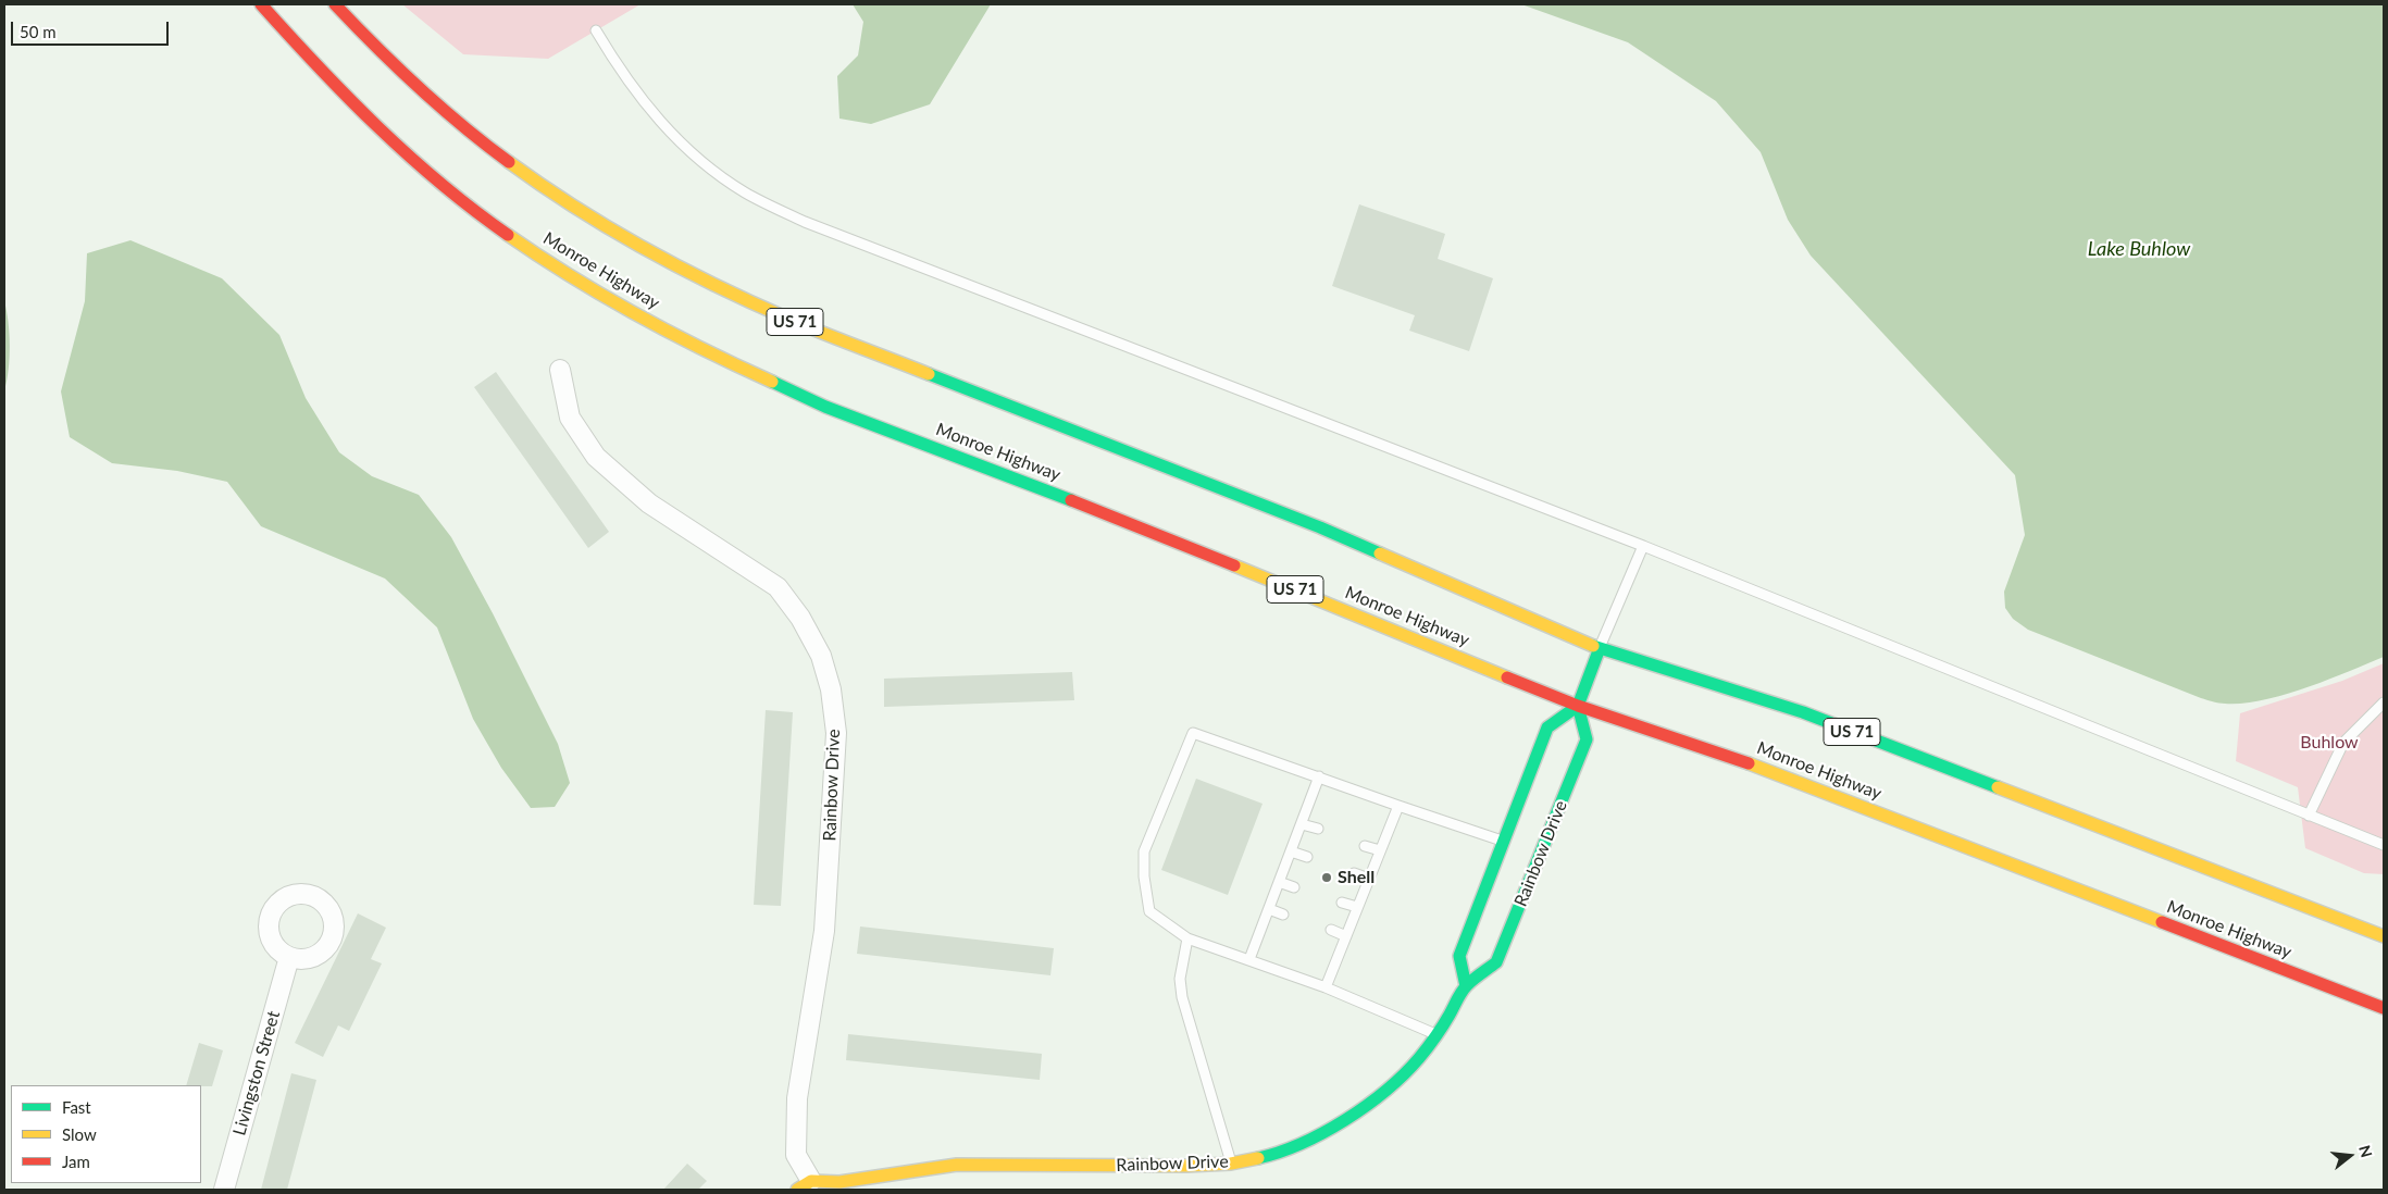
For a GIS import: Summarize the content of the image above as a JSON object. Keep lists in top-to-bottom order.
{
  "streets": {
    "main road": ["Monroe Highway", "US 71", "Rainbow Drive"],
    "street": ["Livingston Street"]
  },
  "crossings": [
    ["Monroe Highway", "Rainbow Drive"]
  ],
  "water": ["Lake Buhlow"],
  "parks": ["Buhlow"],
  "places": ["Shell"],
  "legend": ["Fast", "Slow", "Jam"],
  "scale_bar": "50 m",
  "north": "right"
}
